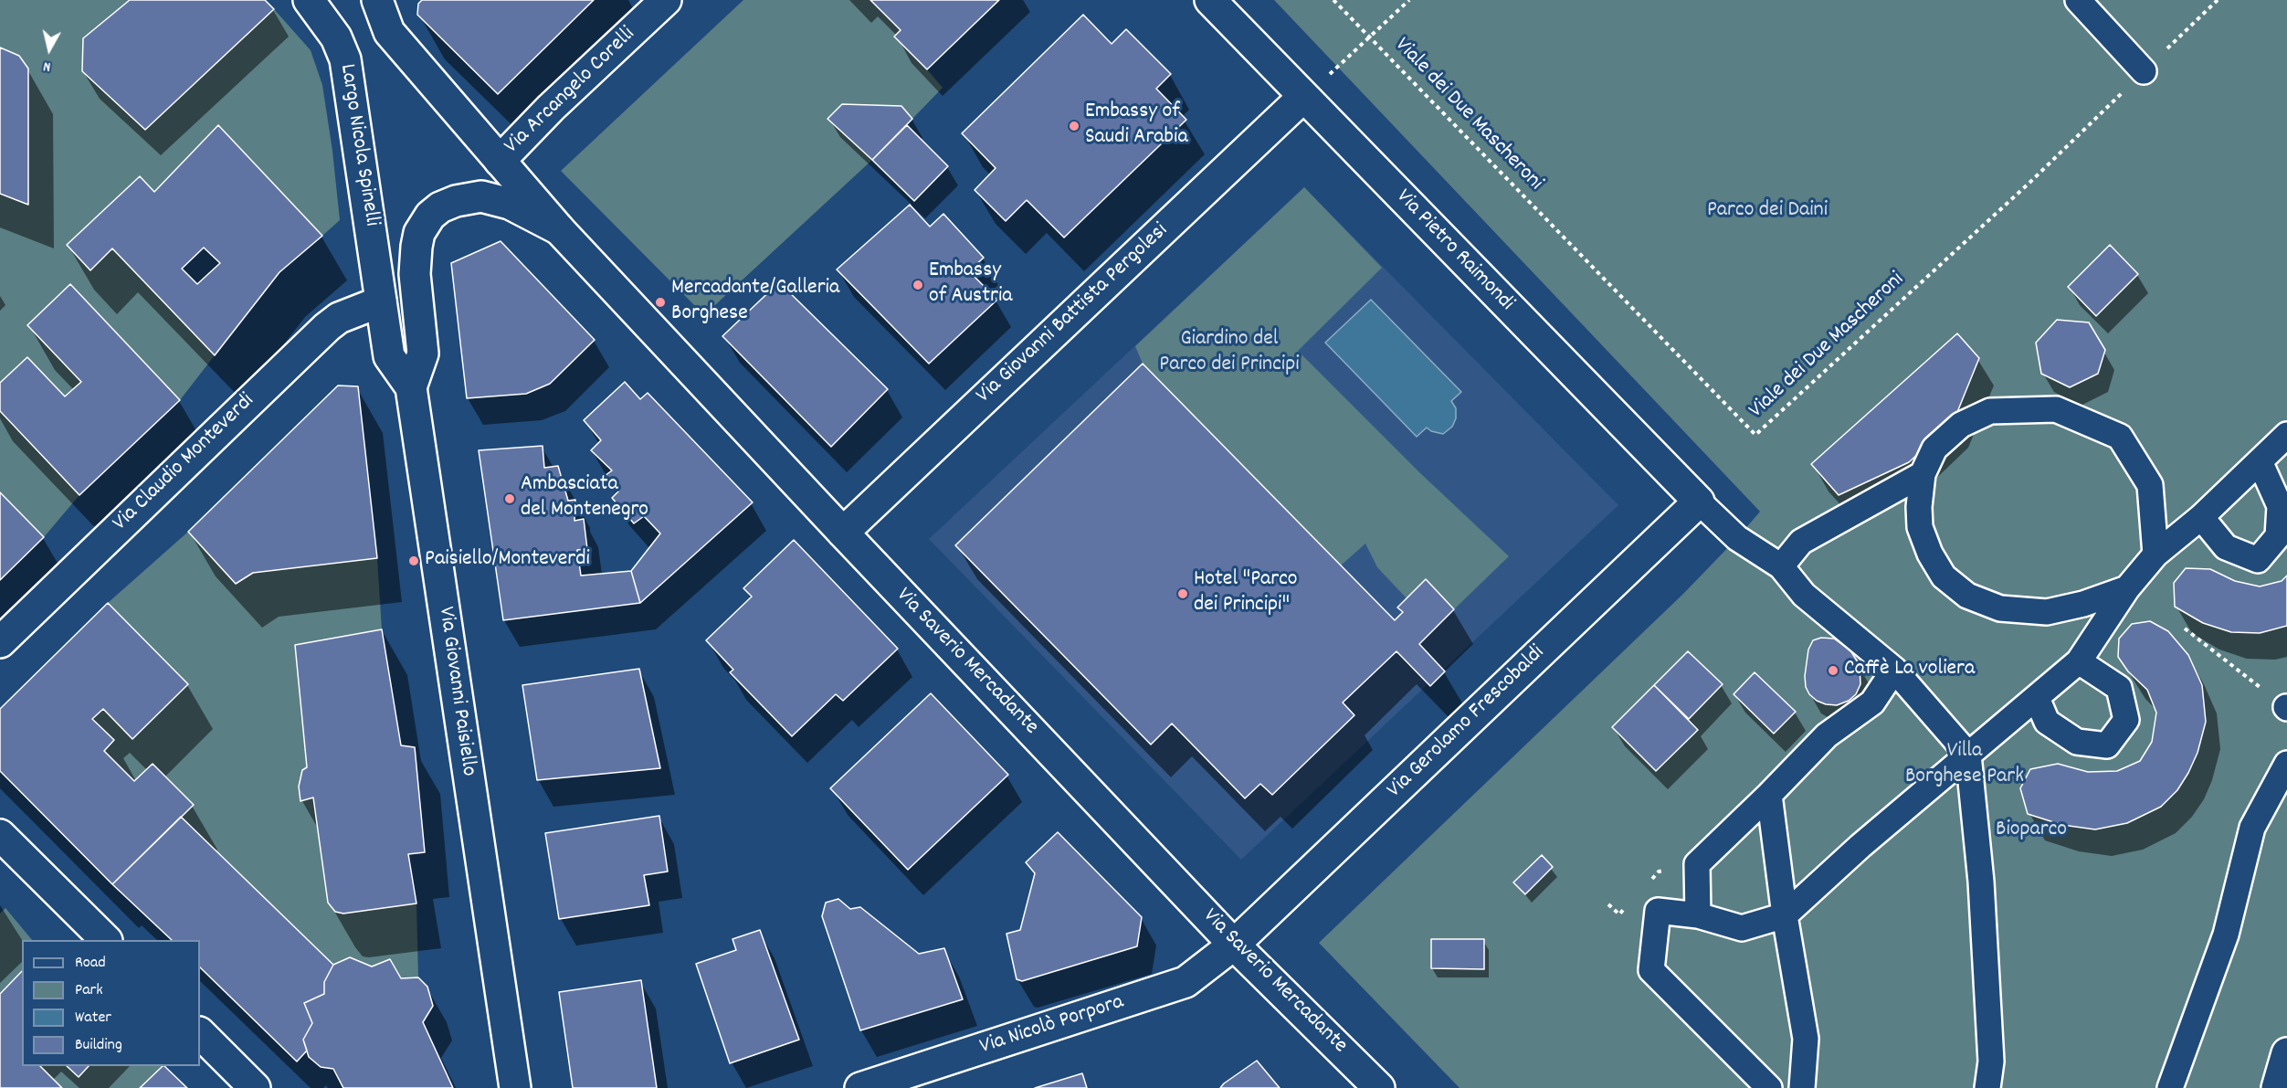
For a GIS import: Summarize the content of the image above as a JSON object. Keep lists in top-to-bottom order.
{
  "streets": {
    "street": [
      "Via Arcangelo Corelli",
      "Largo Nicola Spinelli",
      "Via Pietro Raimondi",
      "Via Giovanni Battista Pergolesi",
      "Via Claudio Monteverdi",
      "Via Saverio Mercadante",
      "Via Giovanni Paisiello",
      "Via Gerolamo Frescobaldi",
      "Via Nicolò Porpora"
    ],
    "path": ["Viale dei Due Mascheroni"]
  },
  "crossings": [
    ["Largo Nicola Spinelli", "Via Claudio Monteverdi"],
    ["Largo Nicola Spinelli", "Via Giovanni Paisiello"],
    ["Via Pietro Raimondi", "Via Giovanni Battista Pergolesi"],
    ["Via Pietro Raimondi", "Via Gerolamo Frescobaldi"],
    ["Via Giovanni Battista Pergolesi", "Via Saverio Mercadante"],
    ["Via Claudio Monteverdi", "Via Giovanni Paisiello"],
    ["Via Saverio Mercadante", "Via Gerolamo Frescobaldi"],
    ["Via Saverio Mercadante", "Via Nicolò Porpora"],
    ["Via Gerolamo Frescobaldi", "Via Nicolò Porpora"]
  ],
  "parks": [
    "Parco dei Daini",
    "Giardino del Parco dei Principi",
    "Villa Borghese Park",
    "Bioparco"
  ],
  "places": [
    "Embassy of Saudi Arabia",
    "Embassy of Austria",
    "Mercadante/Galleria Borghese",
    "Ambasciata del Montenegro",
    "Paisiello/Monteverdi",
    "Hotel \"Parco dei Principi\"",
    "Caffè La voliera"
  ],
  "legend": [
    "Road",
    "Park",
    "Water",
    "Building"
  ],
  "north": "bottom"
}
